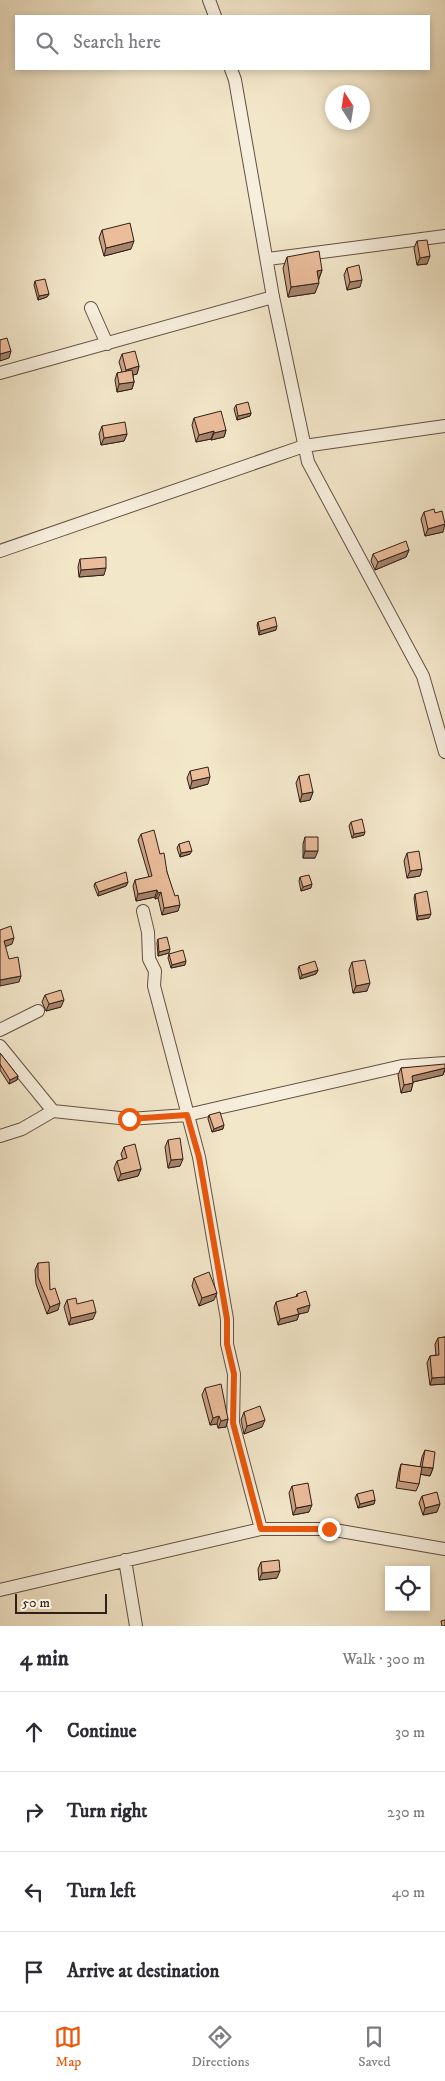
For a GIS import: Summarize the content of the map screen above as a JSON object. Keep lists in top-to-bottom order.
{
  "scale_bar": "50 m",
  "north": "top",
  "page": {
    "search": "Search here",
    "scale": "50 m",
    "heading": ["4 min", "Walk · 300 m"],
    "list": [
      ["Continue", "30 m"],
      ["Turn right", "230 m"],
      ["Turn left", "40 m"],
      "Arrive at destination"
    ],
    "nav": ["Map", "Directions", "Saved"]
  }
}
